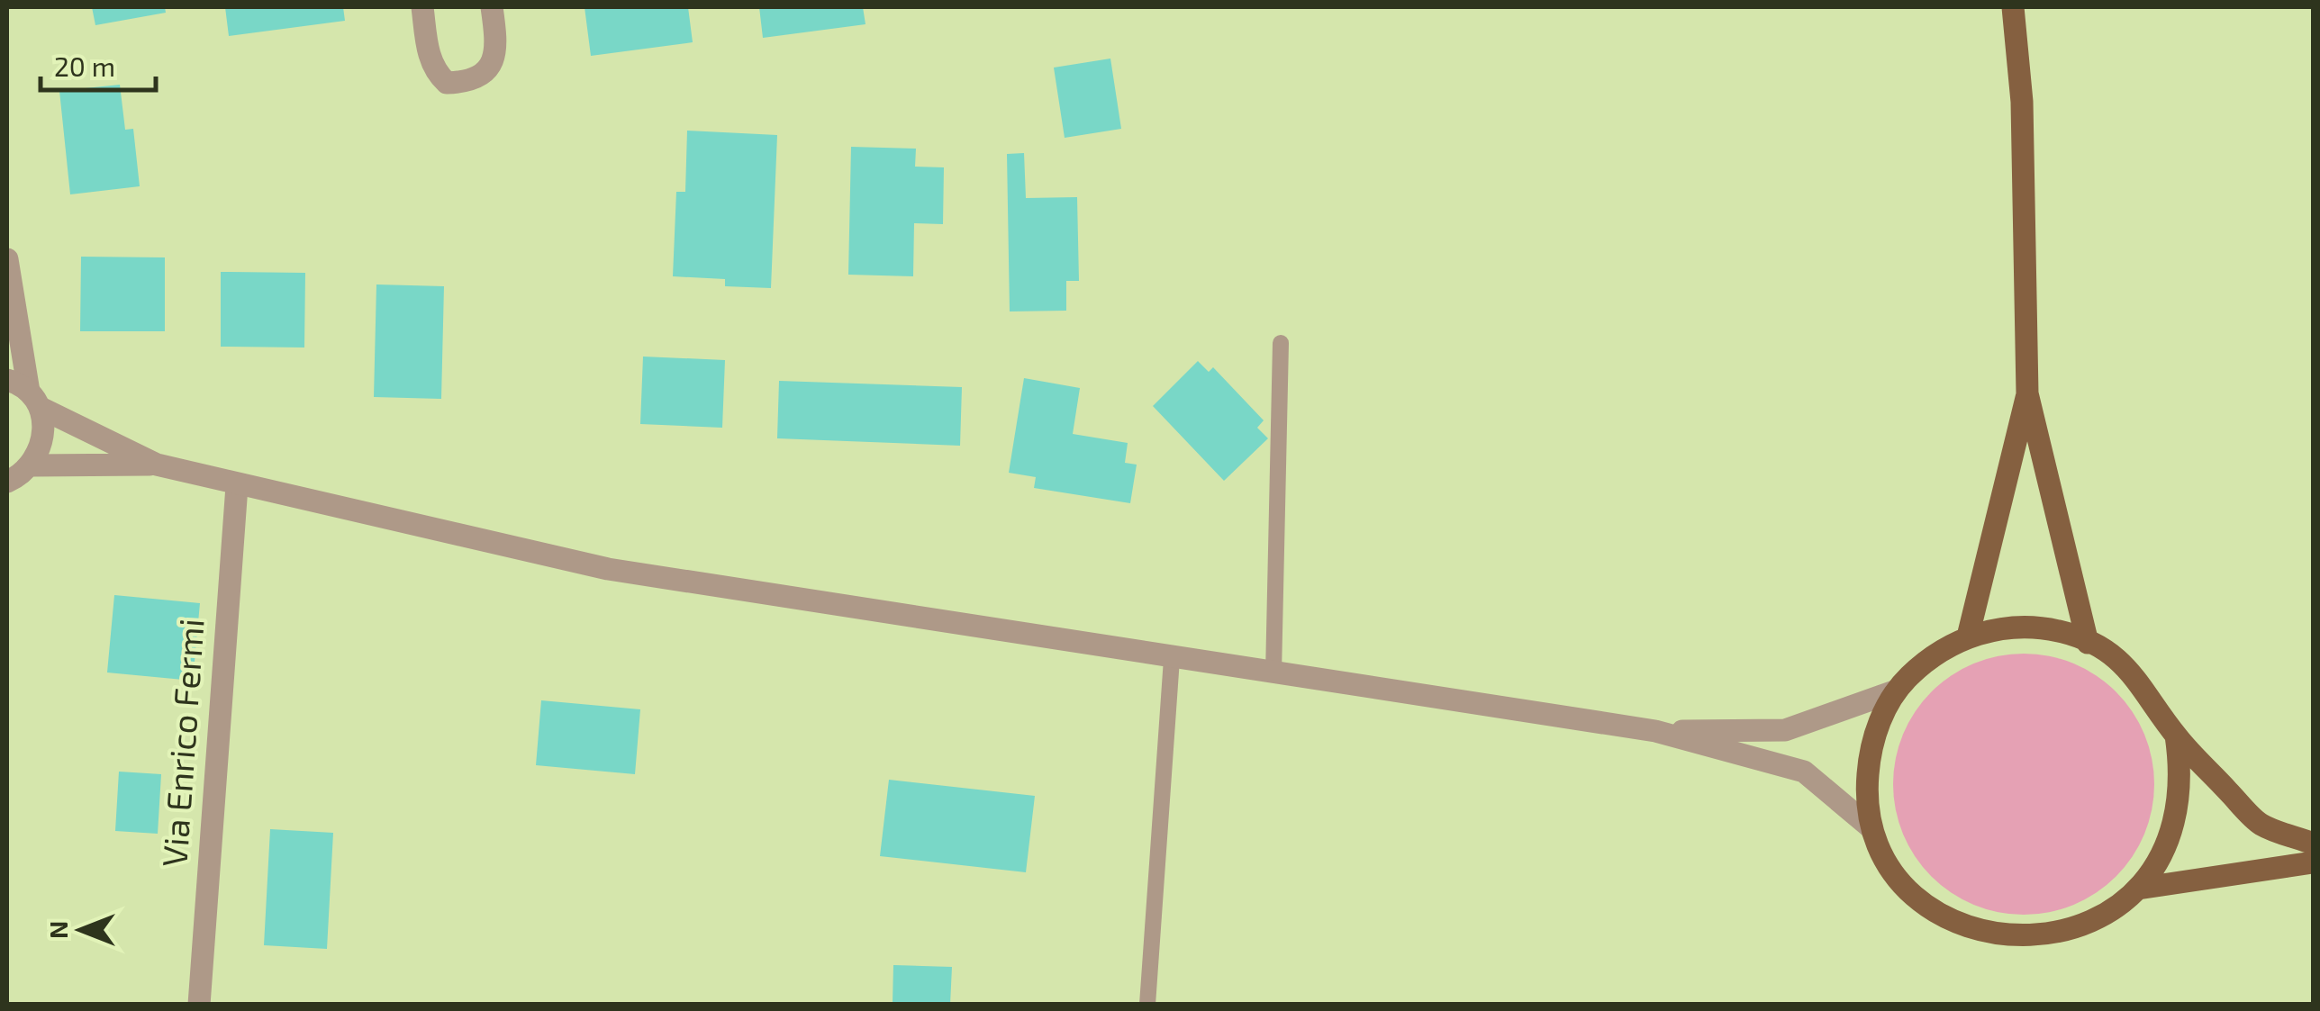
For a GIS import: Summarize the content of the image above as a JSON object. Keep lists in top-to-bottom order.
{
  "streets": {
    "street": ["Via Enrico Fermi"]
  },
  "scale_bar": "20 m",
  "north": "left"
}
